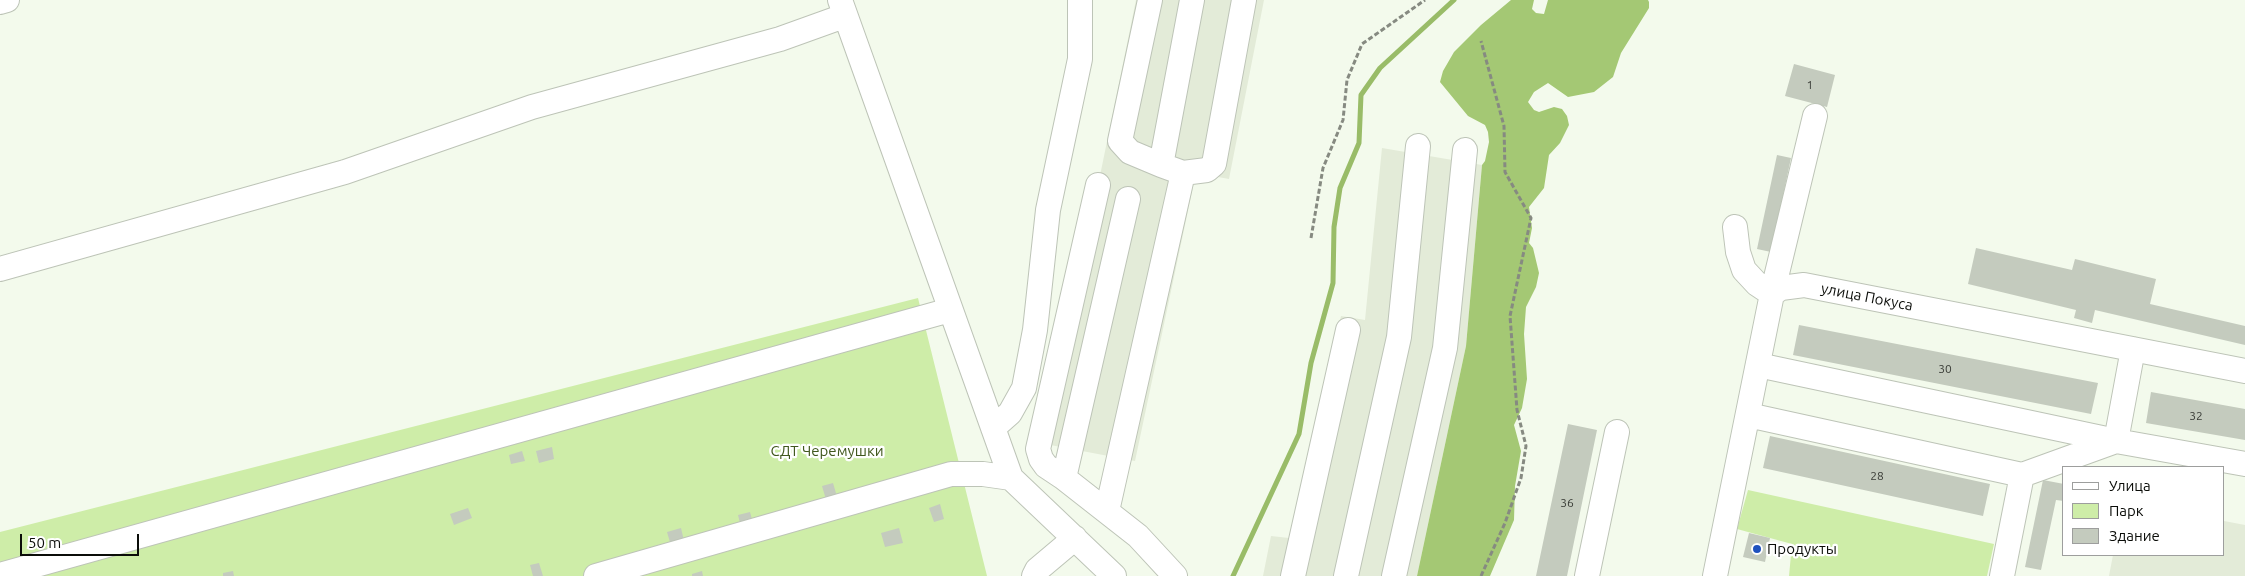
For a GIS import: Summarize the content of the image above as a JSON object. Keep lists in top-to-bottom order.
{
  "streets": {
    "street": ["улица Покуса"]
  },
  "parks": ["СДТ Черемушки"],
  "places": ["Продукты"],
  "house_numbers": [
    "1",
    "30",
    "32",
    "28",
    "36"
  ],
  "legend": ["Улица", "Парк", "Здание"],
  "scale_bar": "50 m"
}
